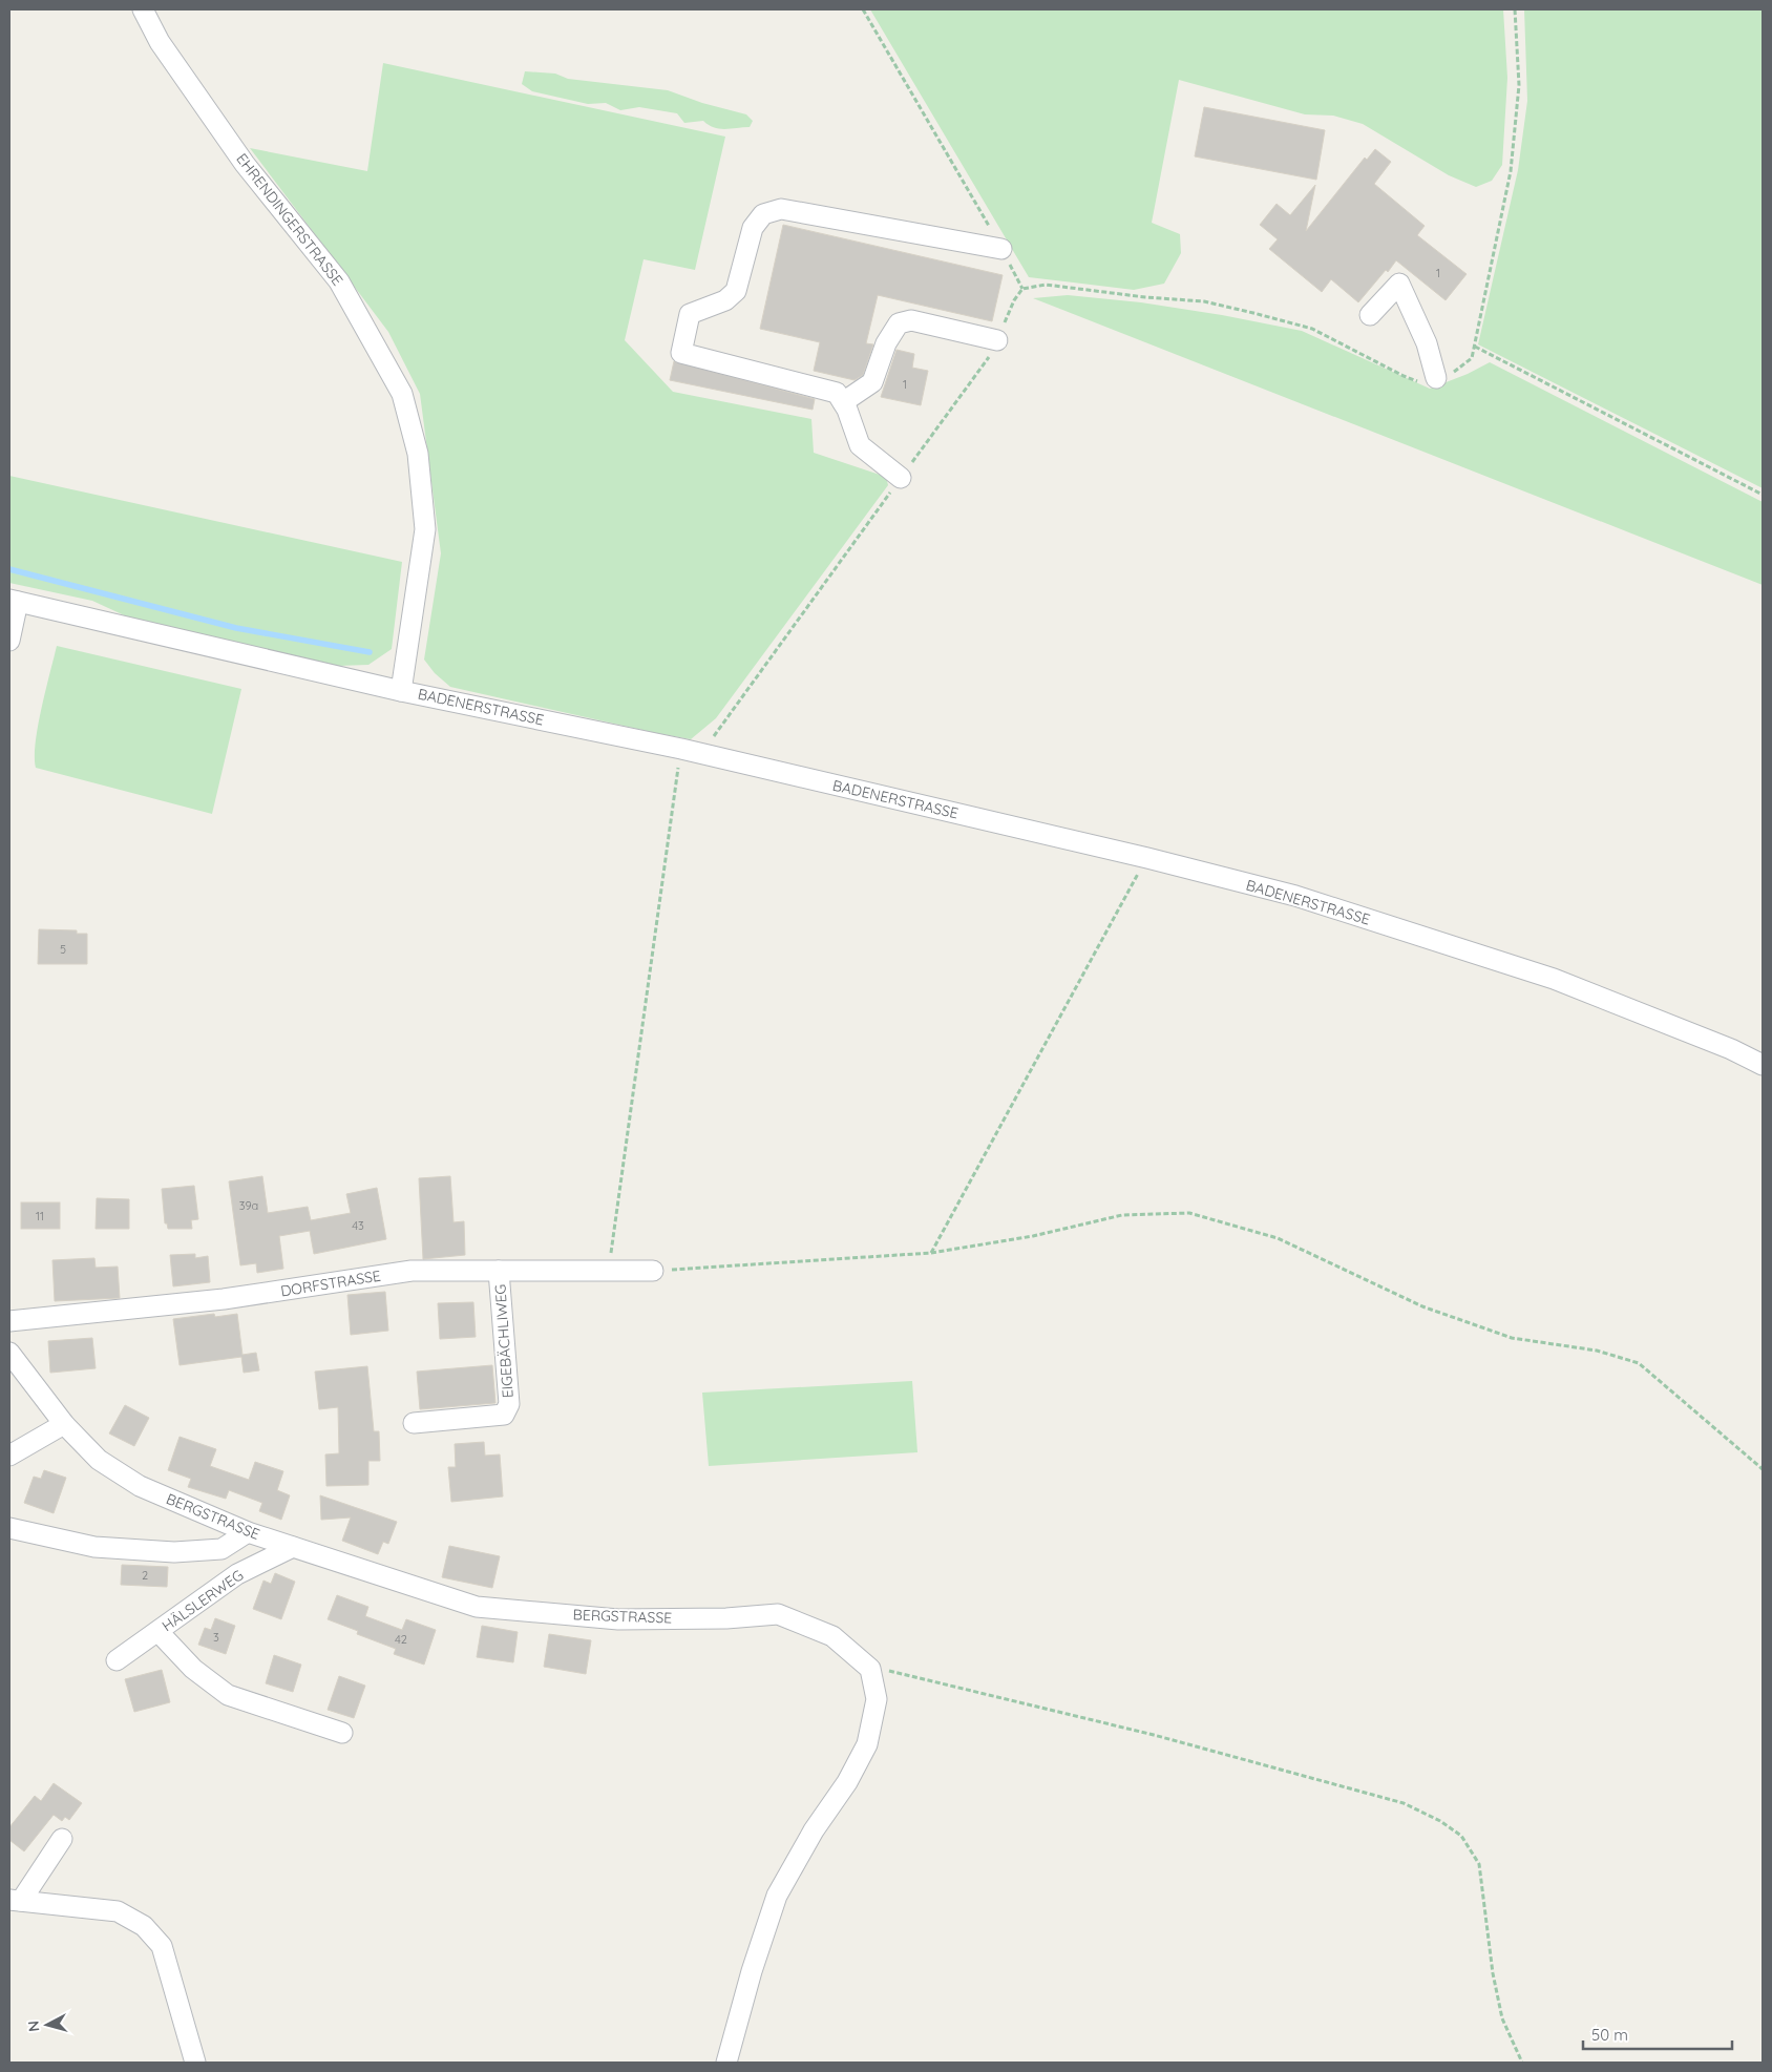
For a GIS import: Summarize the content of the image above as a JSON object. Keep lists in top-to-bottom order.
{
  "streets": {
    "street": [
      "EHRENDINGERSTRASSE",
      "BADENERSTRASSE",
      "DORFSTRASSE",
      "EIGEBÄCHLIWEG",
      "BERGSTRASSE",
      "HÄLSLERWEG"
    ]
  },
  "crossings": [
    ["EHRENDINGERSTRASSE", "BADENERSTRASSE"],
    ["DORFSTRASSE", "EIGEBÄCHLIWEG"],
    ["BERGSTRASSE", "HÄLSLERWEG"]
  ],
  "house_numbers": [
    "1",
    "1",
    "5",
    "39a",
    "11",
    "43",
    "2",
    "3",
    "42"
  ],
  "scale_bar": "50 m",
  "north": "left"
}
